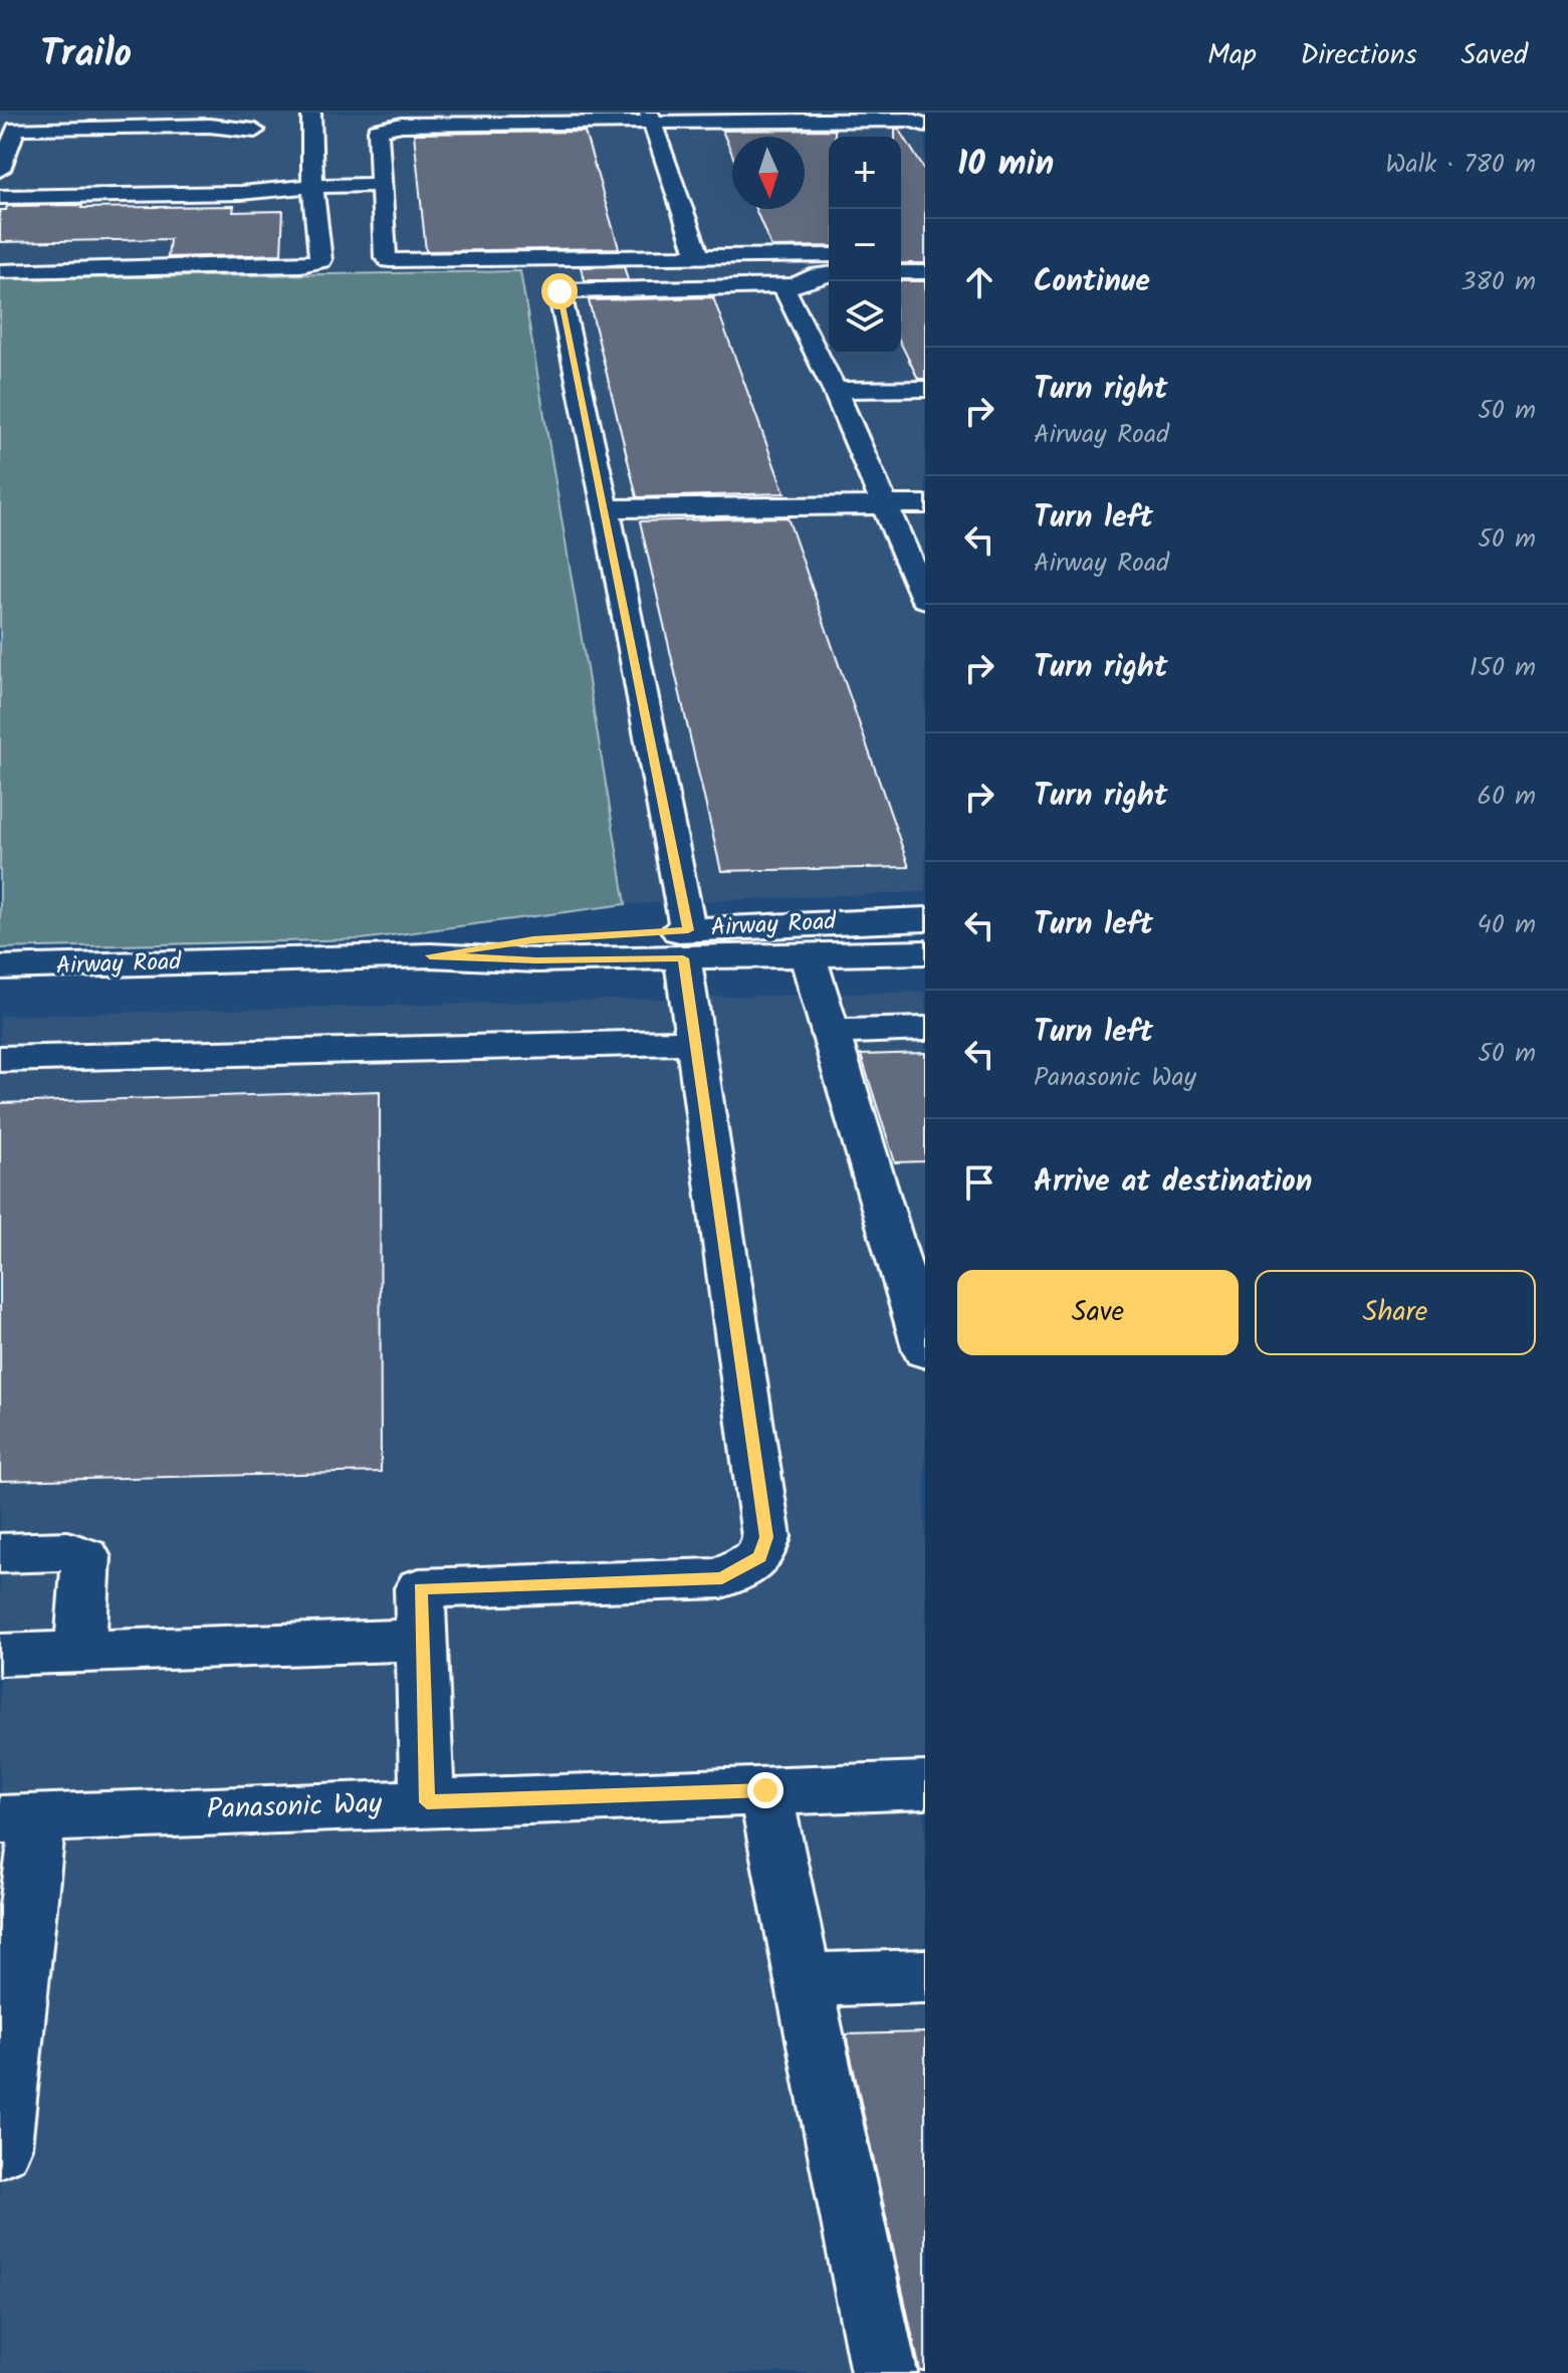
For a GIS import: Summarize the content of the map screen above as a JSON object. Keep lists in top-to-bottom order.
{
  "streets": {
    "street": ["Airway Road", "Panasonic Way"]
  },
  "north": "bottom",
  "page": {
    "header": "Trailo",
    "nav": ["Map", "Directions", "Saved"],
    "heading": ["10 min", "Walk · 780 m"],
    "map_buttons": ["+", "−"],
    "list": [
      ["Continue", "380 m"],
      ["Turn right", "Airway Road", "50 m"],
      ["Turn left", "Airway Road", "50 m"],
      ["Turn right", "150 m"],
      ["Turn right", "60 m"],
      ["Turn left", "40 m"],
      ["Turn left", "Panasonic Way", "50 m"],
      "Arrive at destination"
    ],
    "buttons": ["Save", "Share"]
  }
}
